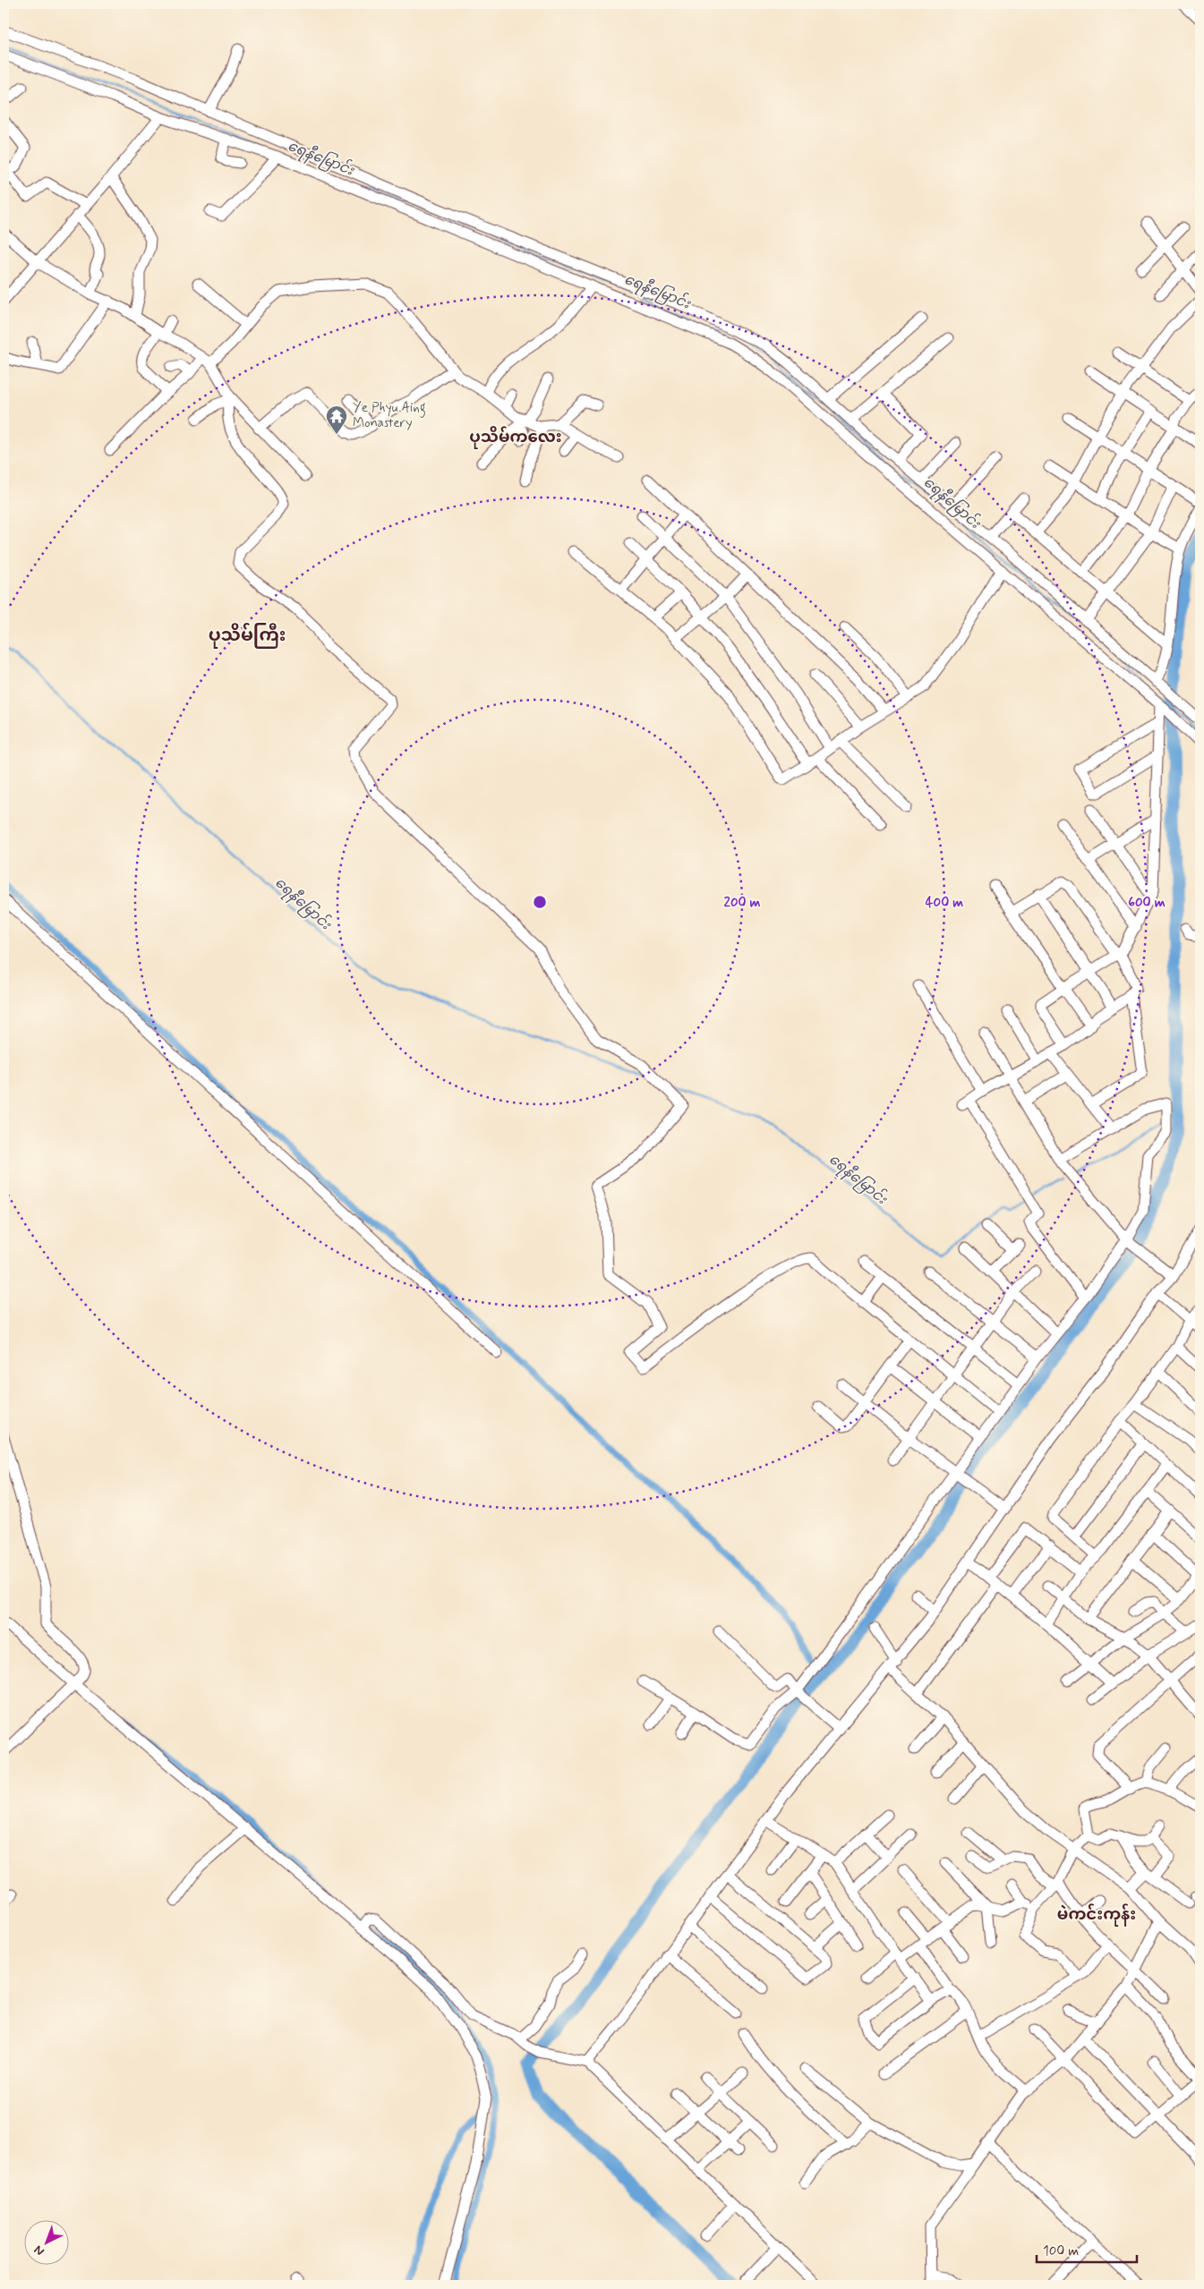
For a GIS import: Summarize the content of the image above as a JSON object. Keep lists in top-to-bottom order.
{
  "districts": ["ပုသိမ်ကလေး", "ပုသိမ်ကြီး", "မဲကင်းကုန်း"],
  "water": ["ရေနီမြောင်း"],
  "places": {
    "temple": ["Ye Phyu Aing Monastery"]
  },
  "scale_bar": "100 m",
  "north": "bottom left",
  "rings": ["200 m", "400 m", "600 m"]
}
